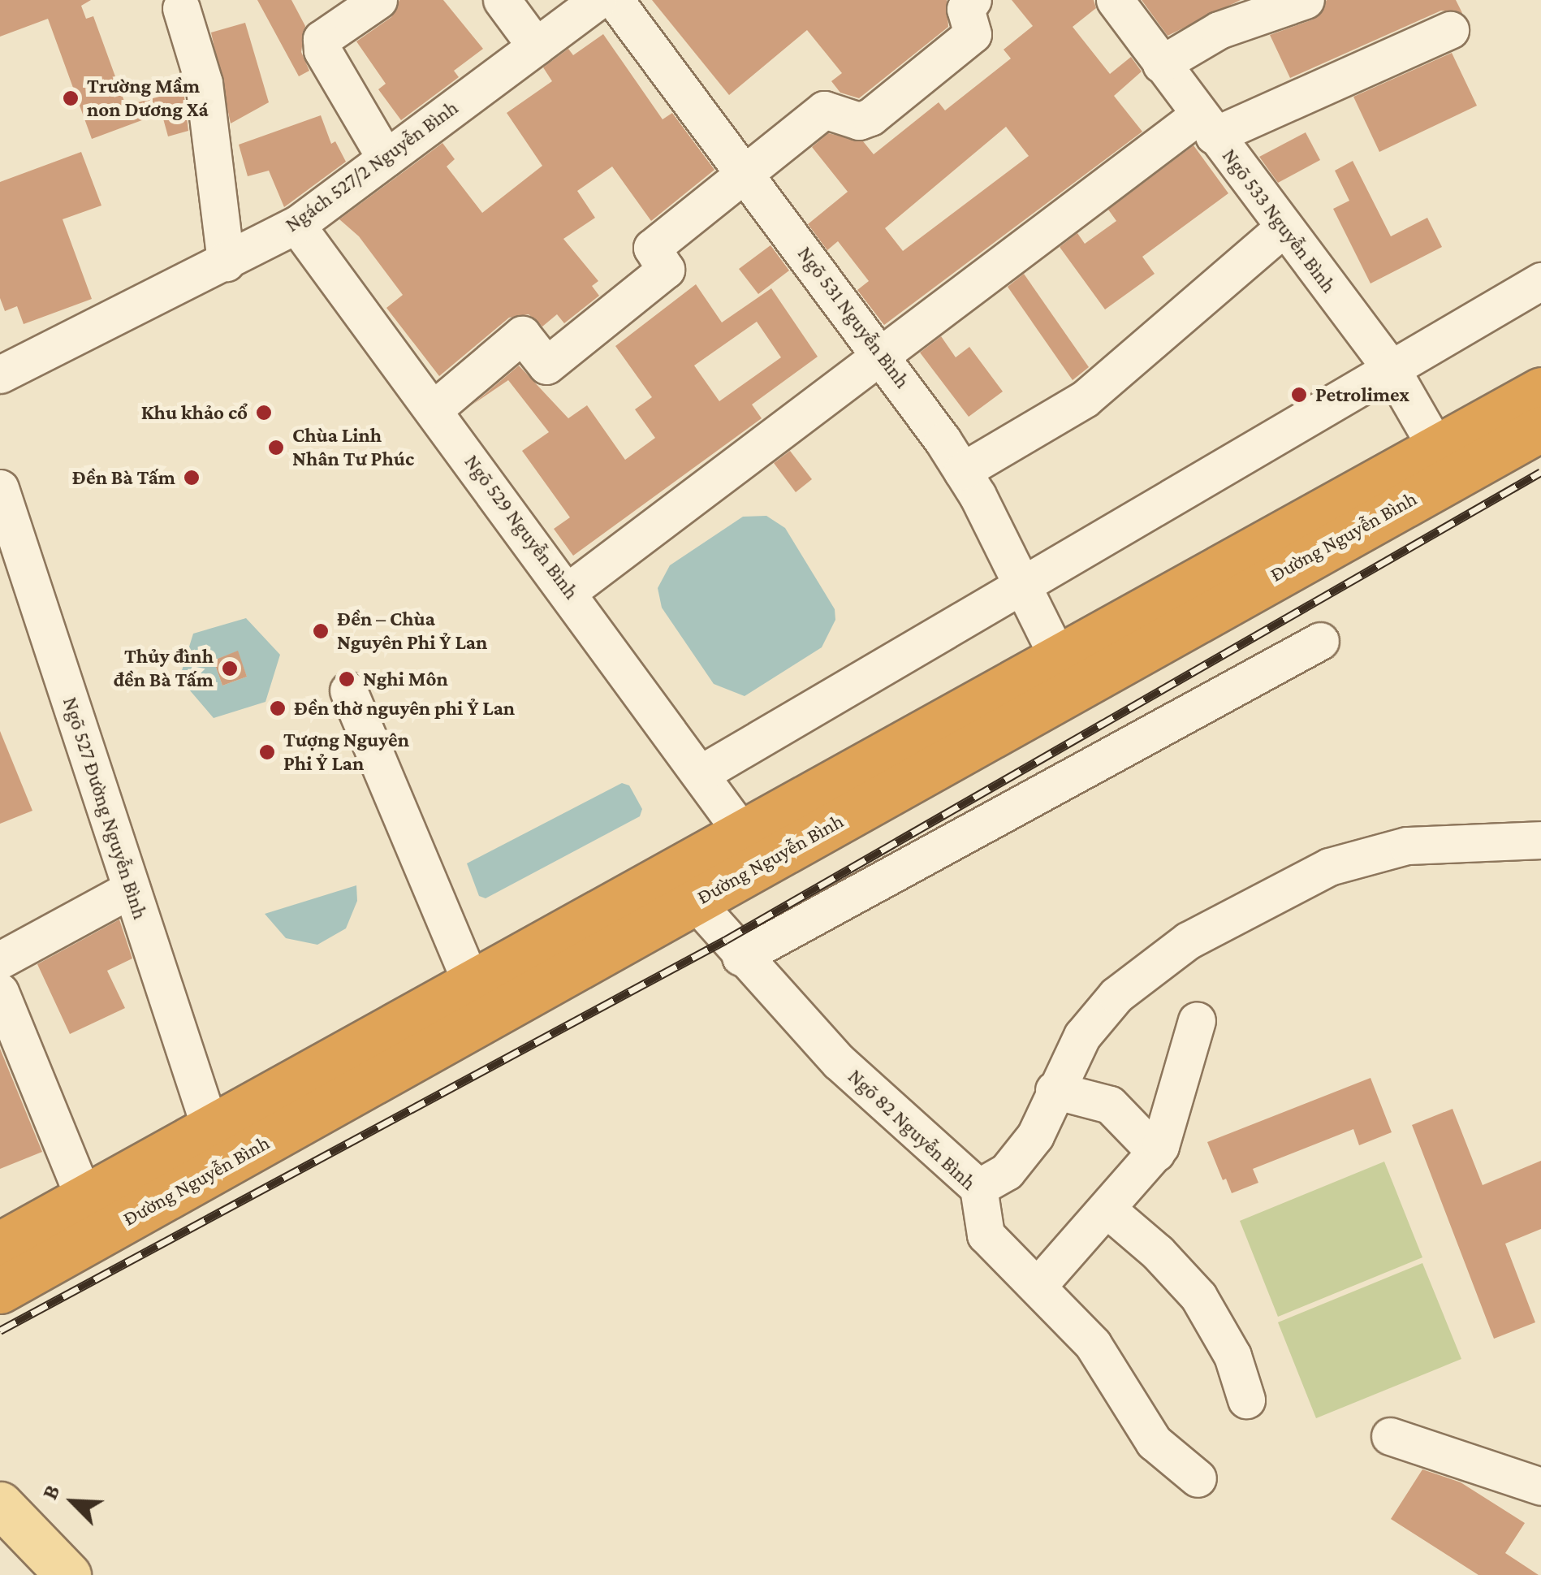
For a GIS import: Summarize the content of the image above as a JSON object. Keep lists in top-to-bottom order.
{
  "streets": {
    "highway": ["Đường Nguyễn Bình"],
    "street": [
      "Ngách 527/2 Nguyễn Bình",
      "Ngõ 533 Nguyễn Bình",
      "Ngõ 531 Nguyễn Bình",
      "Ngõ 529 Nguyễn Bình",
      "Ngõ 527 Đường Nguyễn Bình",
      "Ngõ 82 Nguyễn Bình"
    ]
  },
  "crossings": [
    ["Ngách 527/2 Nguyễn Bình", "Ngõ 529 Nguyễn Bình"],
    ["Ngõ 533 Nguyễn Bình", "Đường Nguyễn Bình"],
    ["Ngõ 531 Nguyễn Bình", "Đường Nguyễn Bình"],
    ["Ngõ 529 Nguyễn Bình", "Đường Nguyễn Bình"],
    ["Đường Nguyễn Bình", "Ngõ 527 Đường Nguyễn Bình"],
    ["Đường Nguyễn Bình", "Ngõ 82 Nguyễn Bình"]
  ],
  "places": [
    "Trường Mầm non Dương Xá",
    "Petrolimex",
    "Khu khảo cổ",
    "Chùa Linh Nhân Tư Phúc",
    "Đền Bà Tấm",
    "Đền – Chùa Nguyên Phi Ỷ Lan",
    "Thủy đình đền Bà Tấm",
    "Nghi Môn",
    "Đền thờ nguyên phi Ỷ Lan",
    "Tượng Nguyên Phi Ỷ Lan"
  ],
  "north": "top left"
}
